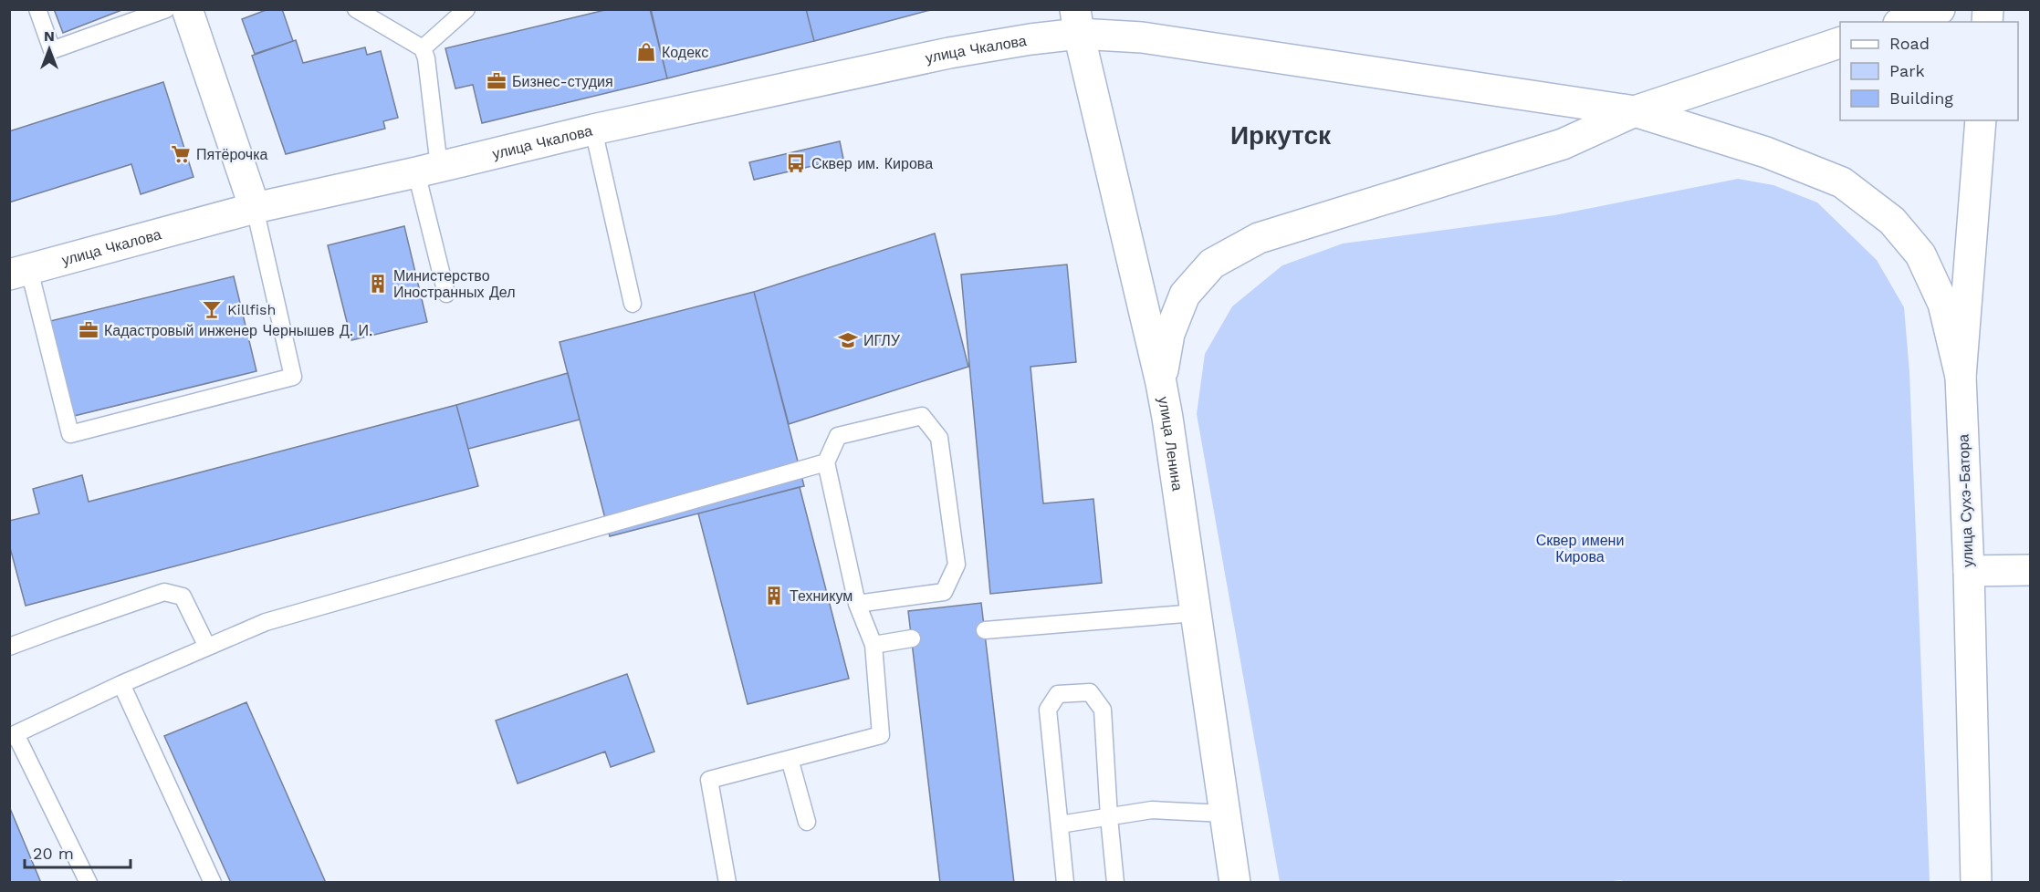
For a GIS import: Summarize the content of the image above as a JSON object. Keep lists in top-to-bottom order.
{
  "streets": {
    "main road": ["улица Чкалова", "улица Ленина", "улица Сухэ-Батора"]
  },
  "crossings": [
    ["улица Чкалова", "улица Ленина"],
    ["улица Чкалова", "улица Сухэ-Батора"]
  ],
  "districts": ["Иркутск"],
  "parks": ["Сквер имени Кирова"],
  "places": {
    "shop": ["Кодекс"],
    "office": ["Бизнес-студия", "Кадастровый инженер Чернышев Д. И."],
    "supermarket": ["Пятёрочка"],
    "bus stop": ["Сквер им. Кирова"],
    "building": ["Министерство Иностранных Дел", "Техникум"],
    "bar": ["Killfish"],
    "school or university": ["ИГЛУ"]
  },
  "legend": ["Road", "Park", "Building"],
  "scale_bar": "20 m",
  "north": "top"
}
